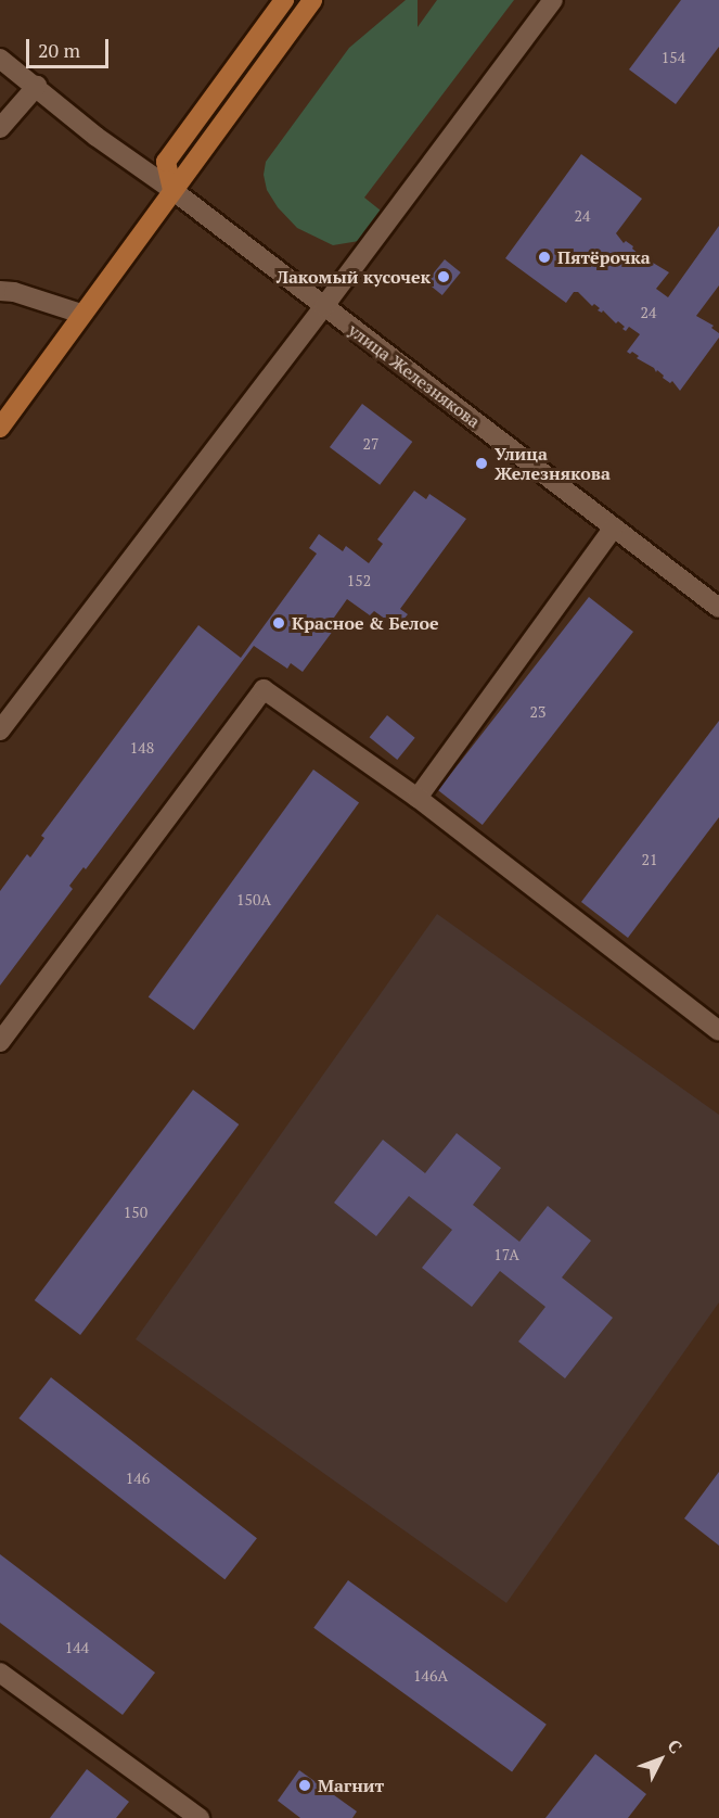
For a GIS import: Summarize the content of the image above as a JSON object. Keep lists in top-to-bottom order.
{
  "streets": {
    "street": ["улица Железнякова"]
  },
  "places": [
    "Пятёрочка",
    "Лакомый кусочек",
    "Улица Железнякова",
    "Красное & Белое",
    "Магнит"
  ],
  "house_numbers": [
    "154",
    "24",
    "24",
    "27",
    "152",
    "23",
    "148",
    "21",
    "150А",
    "150",
    "17А",
    "146",
    "144",
    "146А"
  ],
  "scale_bar": "20 m",
  "north": "top right"
}
